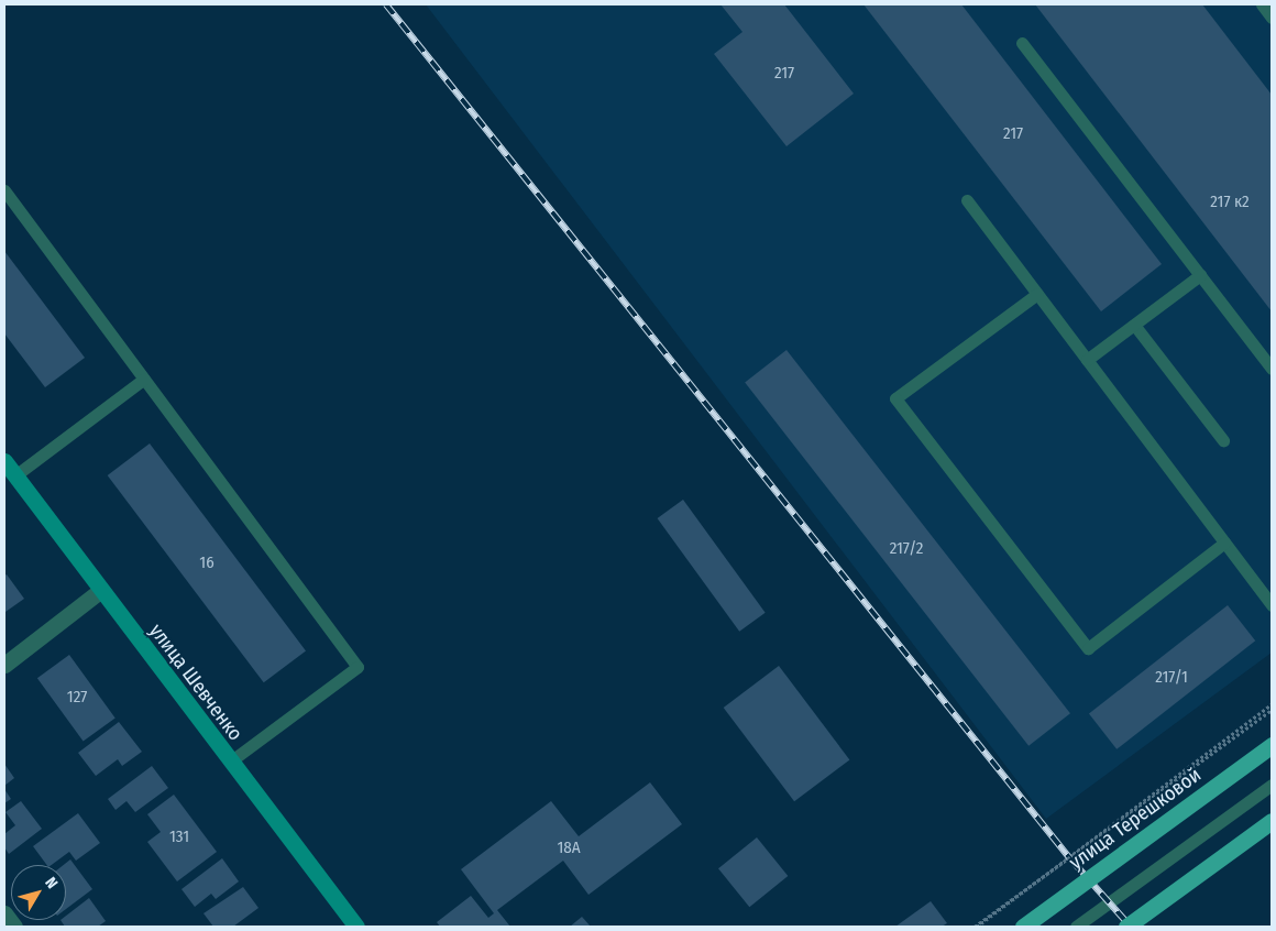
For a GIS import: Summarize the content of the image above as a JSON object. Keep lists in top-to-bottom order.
{
  "streets": {
    "main road": ["улица Шевченко", "улица Терешковой"]
  },
  "house_numbers": [
    "217",
    "217",
    "217 к2",
    "217/2",
    "16",
    "217/1",
    "127",
    "131",
    "18А"
  ],
  "north": "top right"
}
